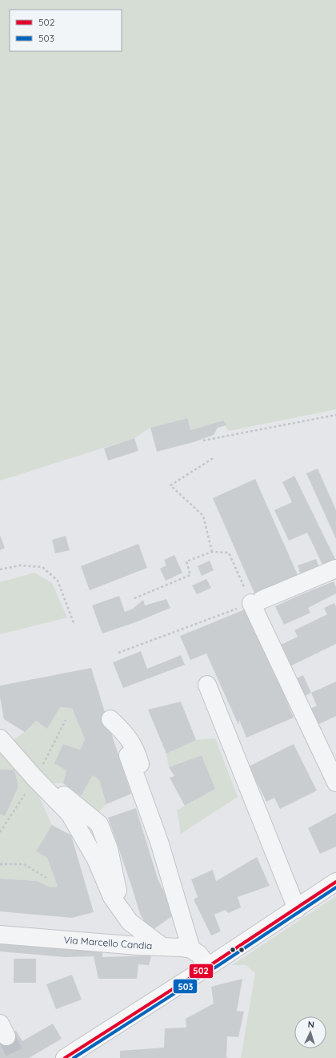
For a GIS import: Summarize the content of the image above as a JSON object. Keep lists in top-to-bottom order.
{
  "streets": {
    "street": ["Via Marcello Candia"]
  },
  "lines": ["transit line 502", "transit line 503"],
  "legend": ["502", "503"],
  "north": "top"
}
